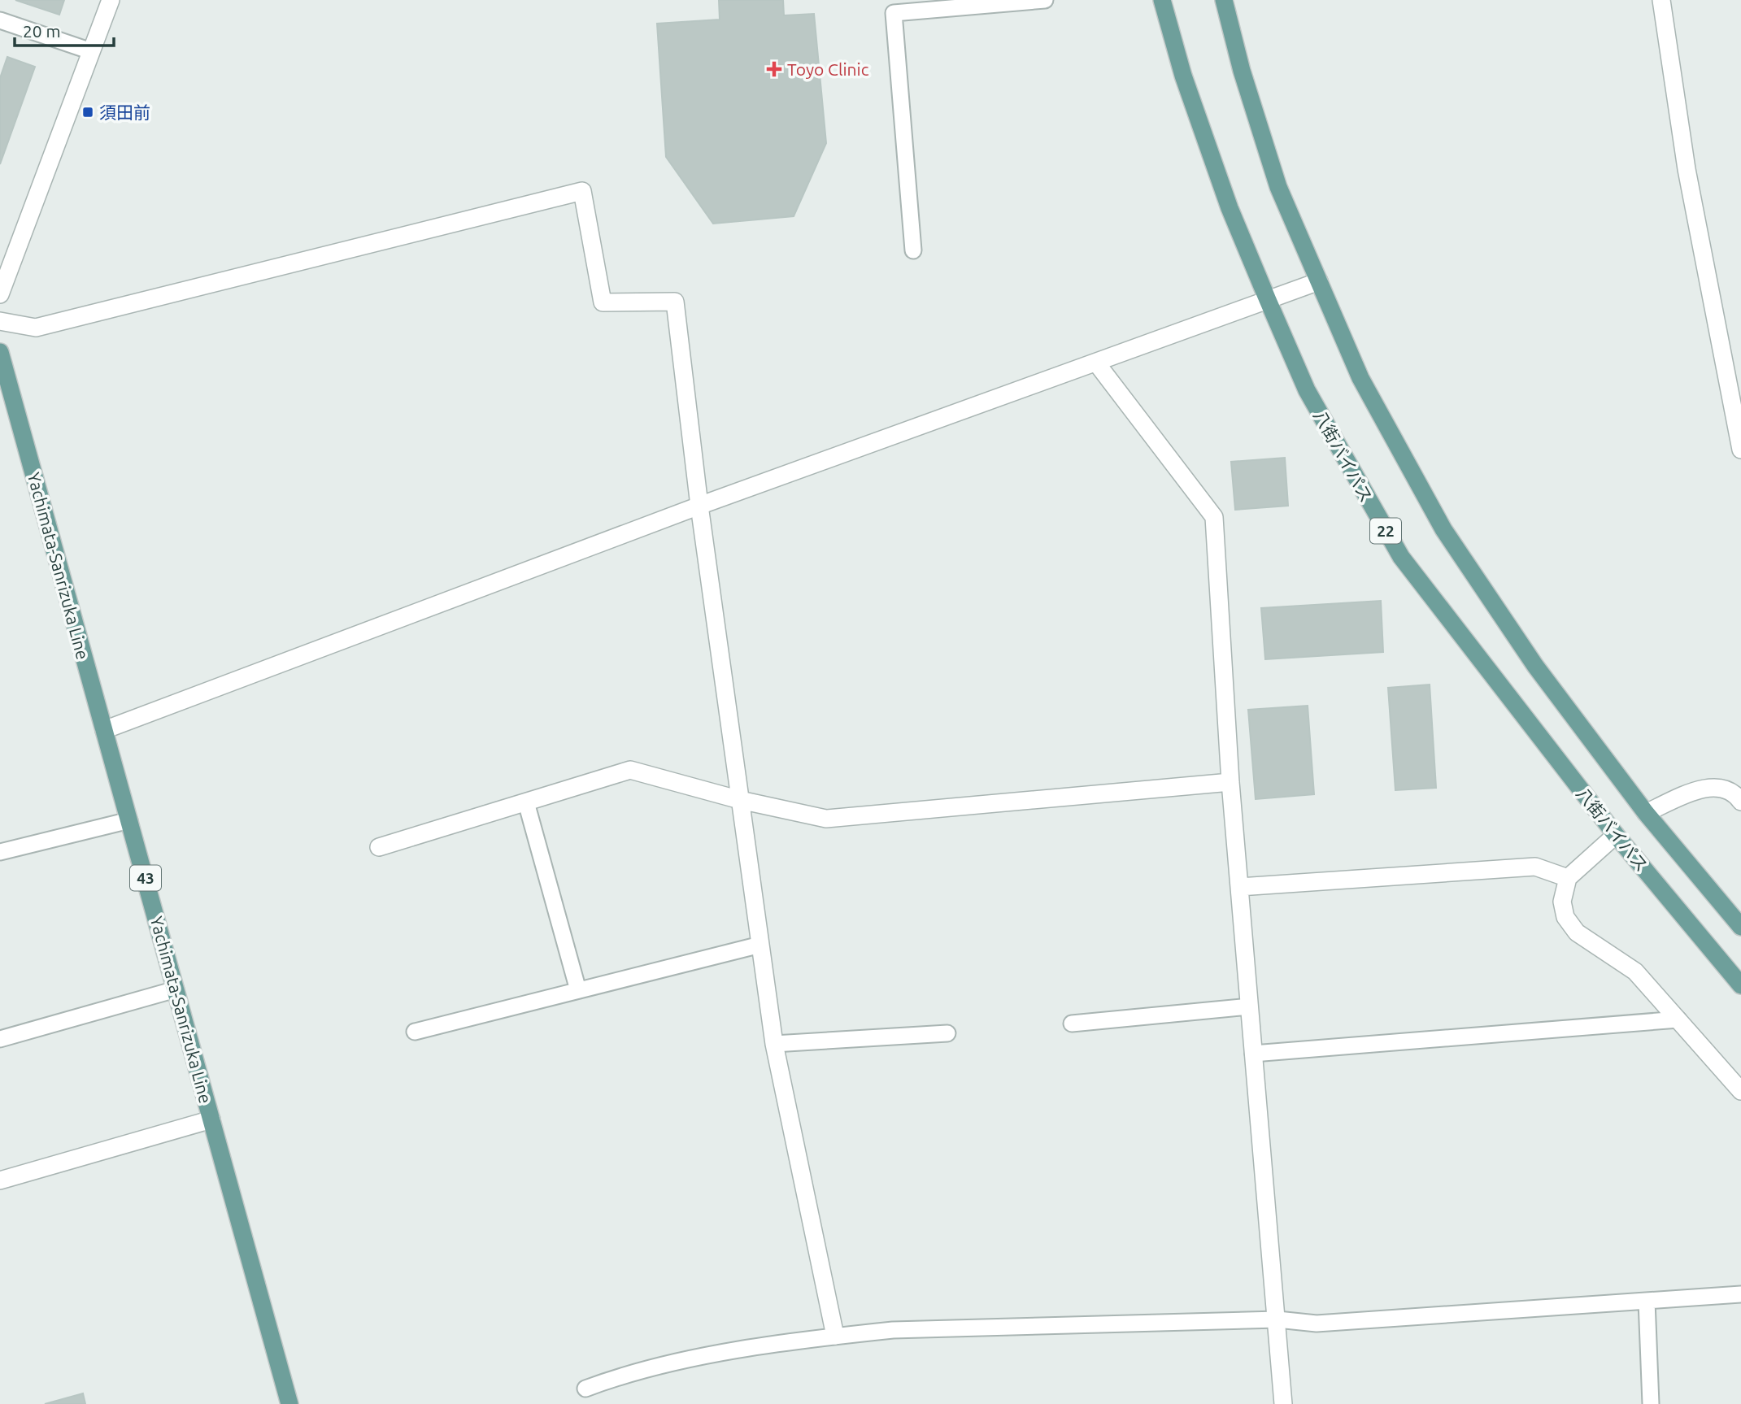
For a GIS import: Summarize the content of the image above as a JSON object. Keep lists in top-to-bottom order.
{
  "streets": {
    "main road": [
      "八街バイパス",
      "22",
      "Yachimata-Sanrizuka Line",
      "43"
    ]
  },
  "places": {
    "health": ["Toyo Clinic"],
    "transit": ["須田前"]
  },
  "scale_bar": "20 m"
}
